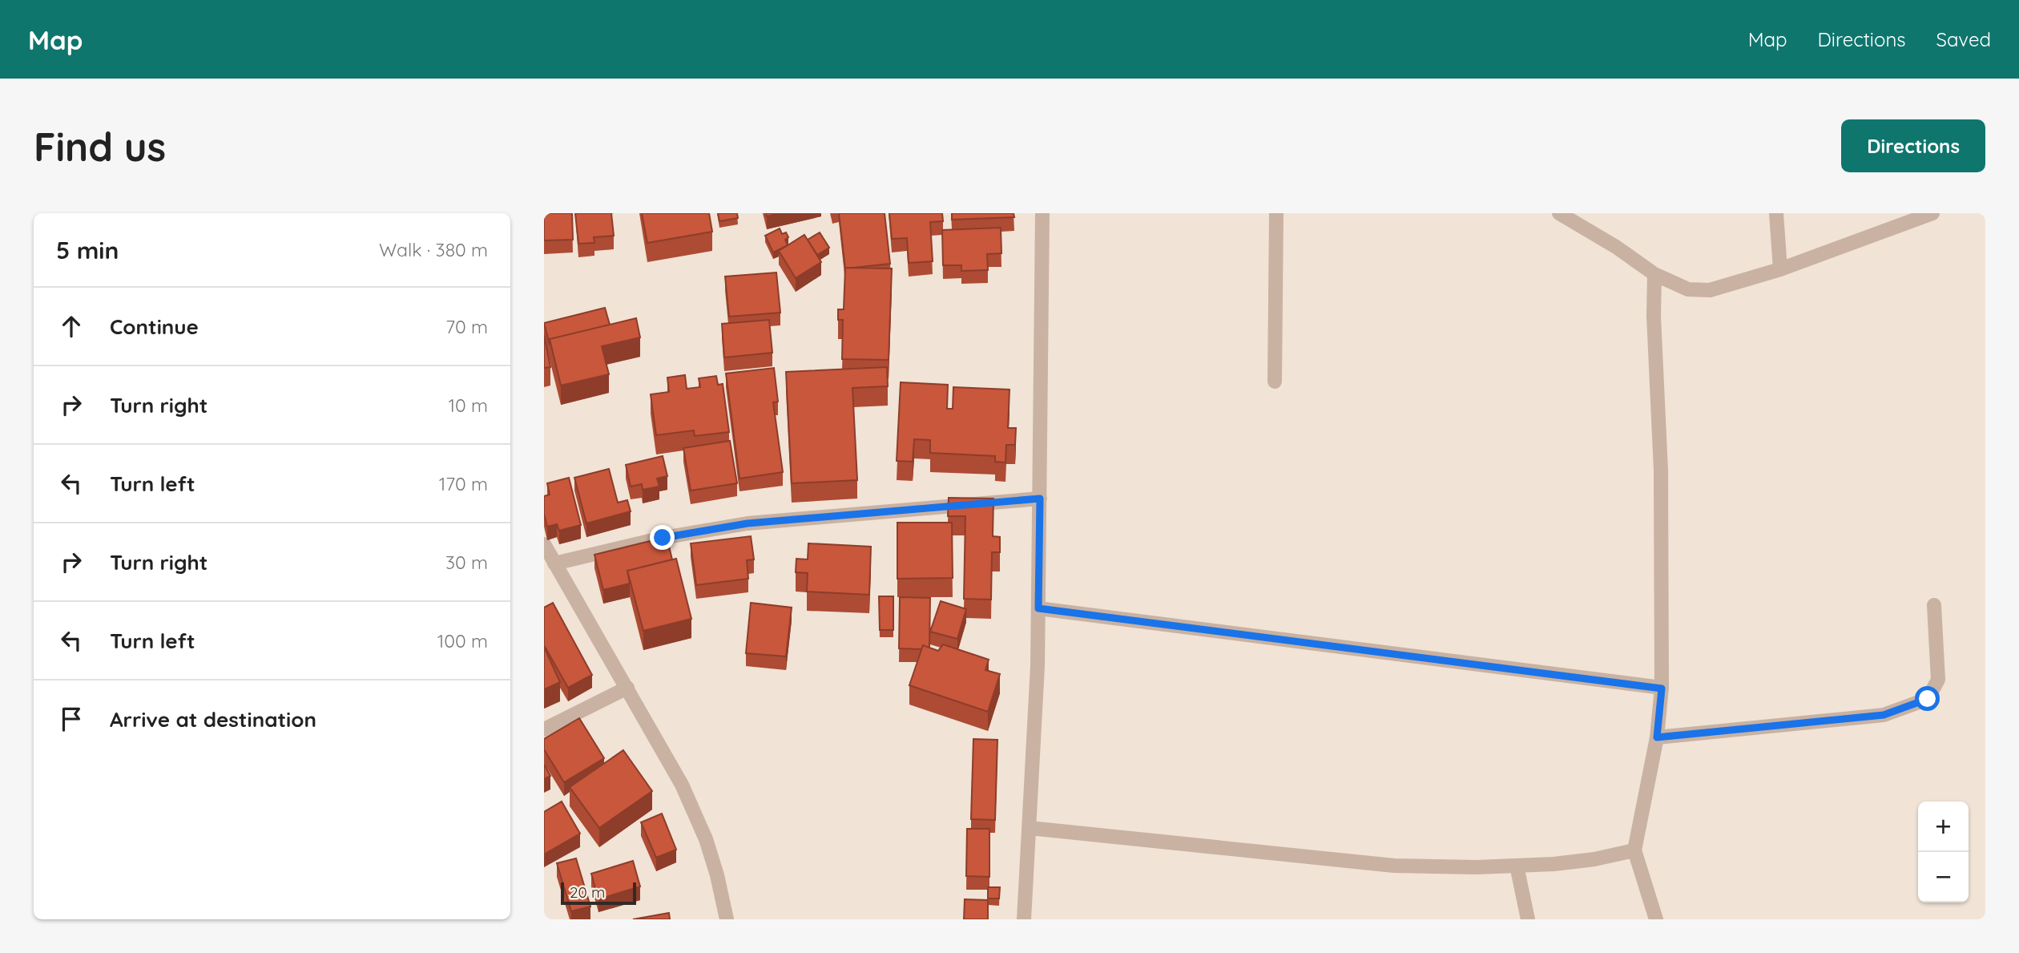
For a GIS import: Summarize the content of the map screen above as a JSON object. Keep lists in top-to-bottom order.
{
  "scale_bar": "20 m",
  "page": {
    "header": "Map",
    "nav": ["Map", "Directions", "Saved"],
    "buttons": "Directions",
    "title": "Find us",
    "heading": ["5 min", "Walk · 380 m"],
    "list": [
      ["Continue", "70 m"],
      ["Turn right", "10 m"],
      ["Turn left", "170 m"],
      ["Turn right", "30 m"],
      ["Turn left", "100 m"],
      "Arrive at destination"
    ],
    "map_buttons": ["+", "−"],
    "scale": "20 m"
  }
}
